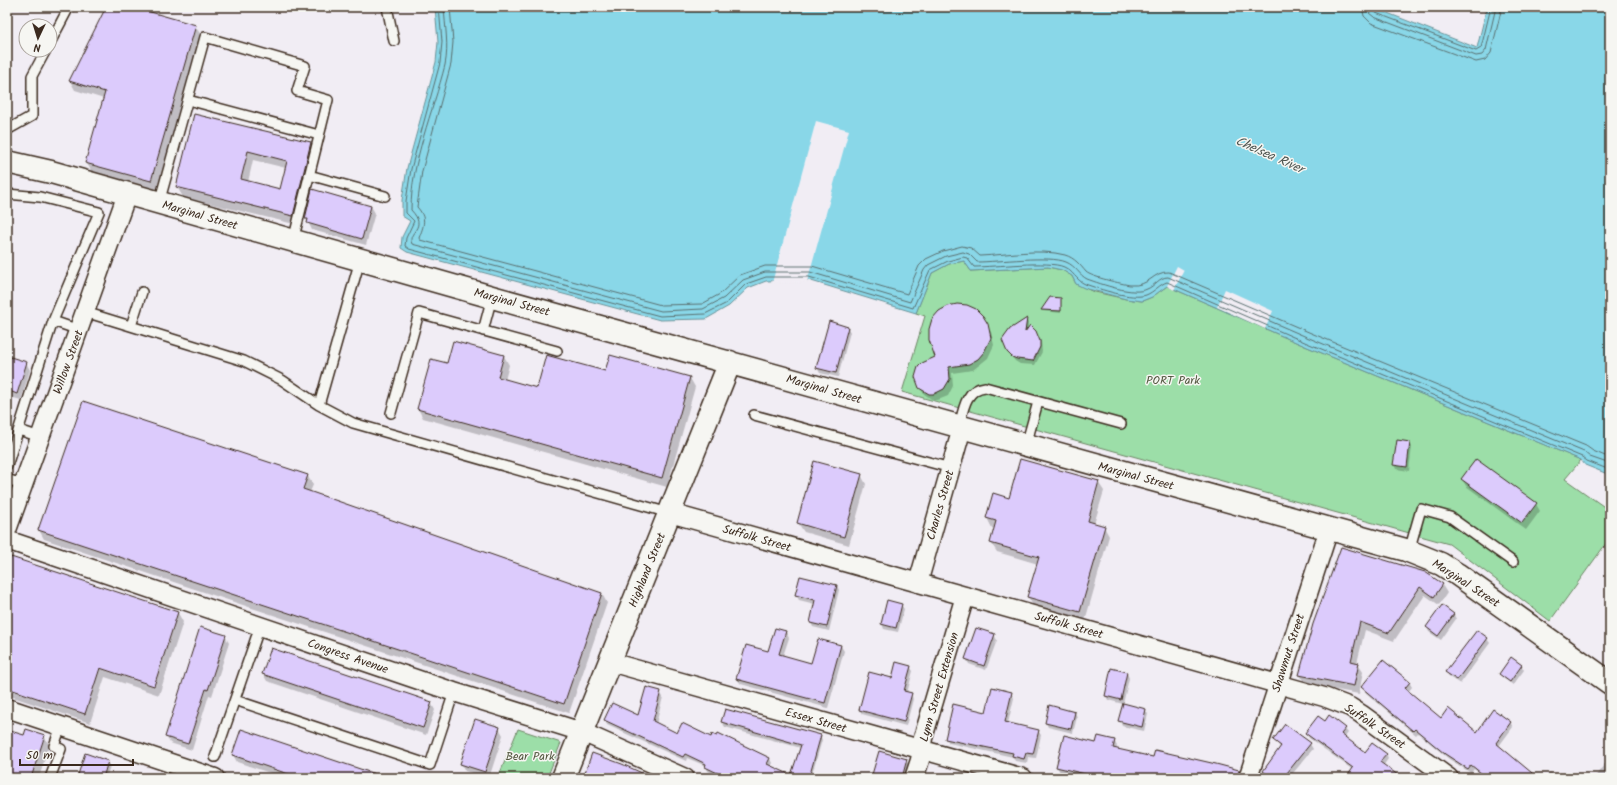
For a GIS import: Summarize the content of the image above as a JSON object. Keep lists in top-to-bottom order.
{
  "streets": {
    "main road": ["Marginal Street", "Highland Street"],
    "street": [
      "Willow Street",
      "Charles Street",
      "Suffolk Street",
      "Shawmut Street",
      "Congress Avenue",
      "Lynn Street Extension",
      "Essex Street"
    ]
  },
  "crossings": [
    ["Marginal Street", "Willow Street"],
    ["Marginal Street", "Charles Street"],
    ["Marginal Street", "Highland Street"],
    ["Marginal Street", "Shawmut Street"],
    ["Charles Street", "Suffolk Street"],
    ["Suffolk Street", "Highland Street"],
    ["Suffolk Street", "Shawmut Street"],
    ["Suffolk Street", "Lynn Street Extension"],
    ["Highland Street", "Congress Avenue"],
    ["Highland Street", "Essex Street"],
    ["Lynn Street Extension", "Essex Street"]
  ],
  "water": ["Chelsea River"],
  "parks": ["PORT Park", "Bear Park"],
  "scale_bar": "50 m",
  "north": "bottom"
}
